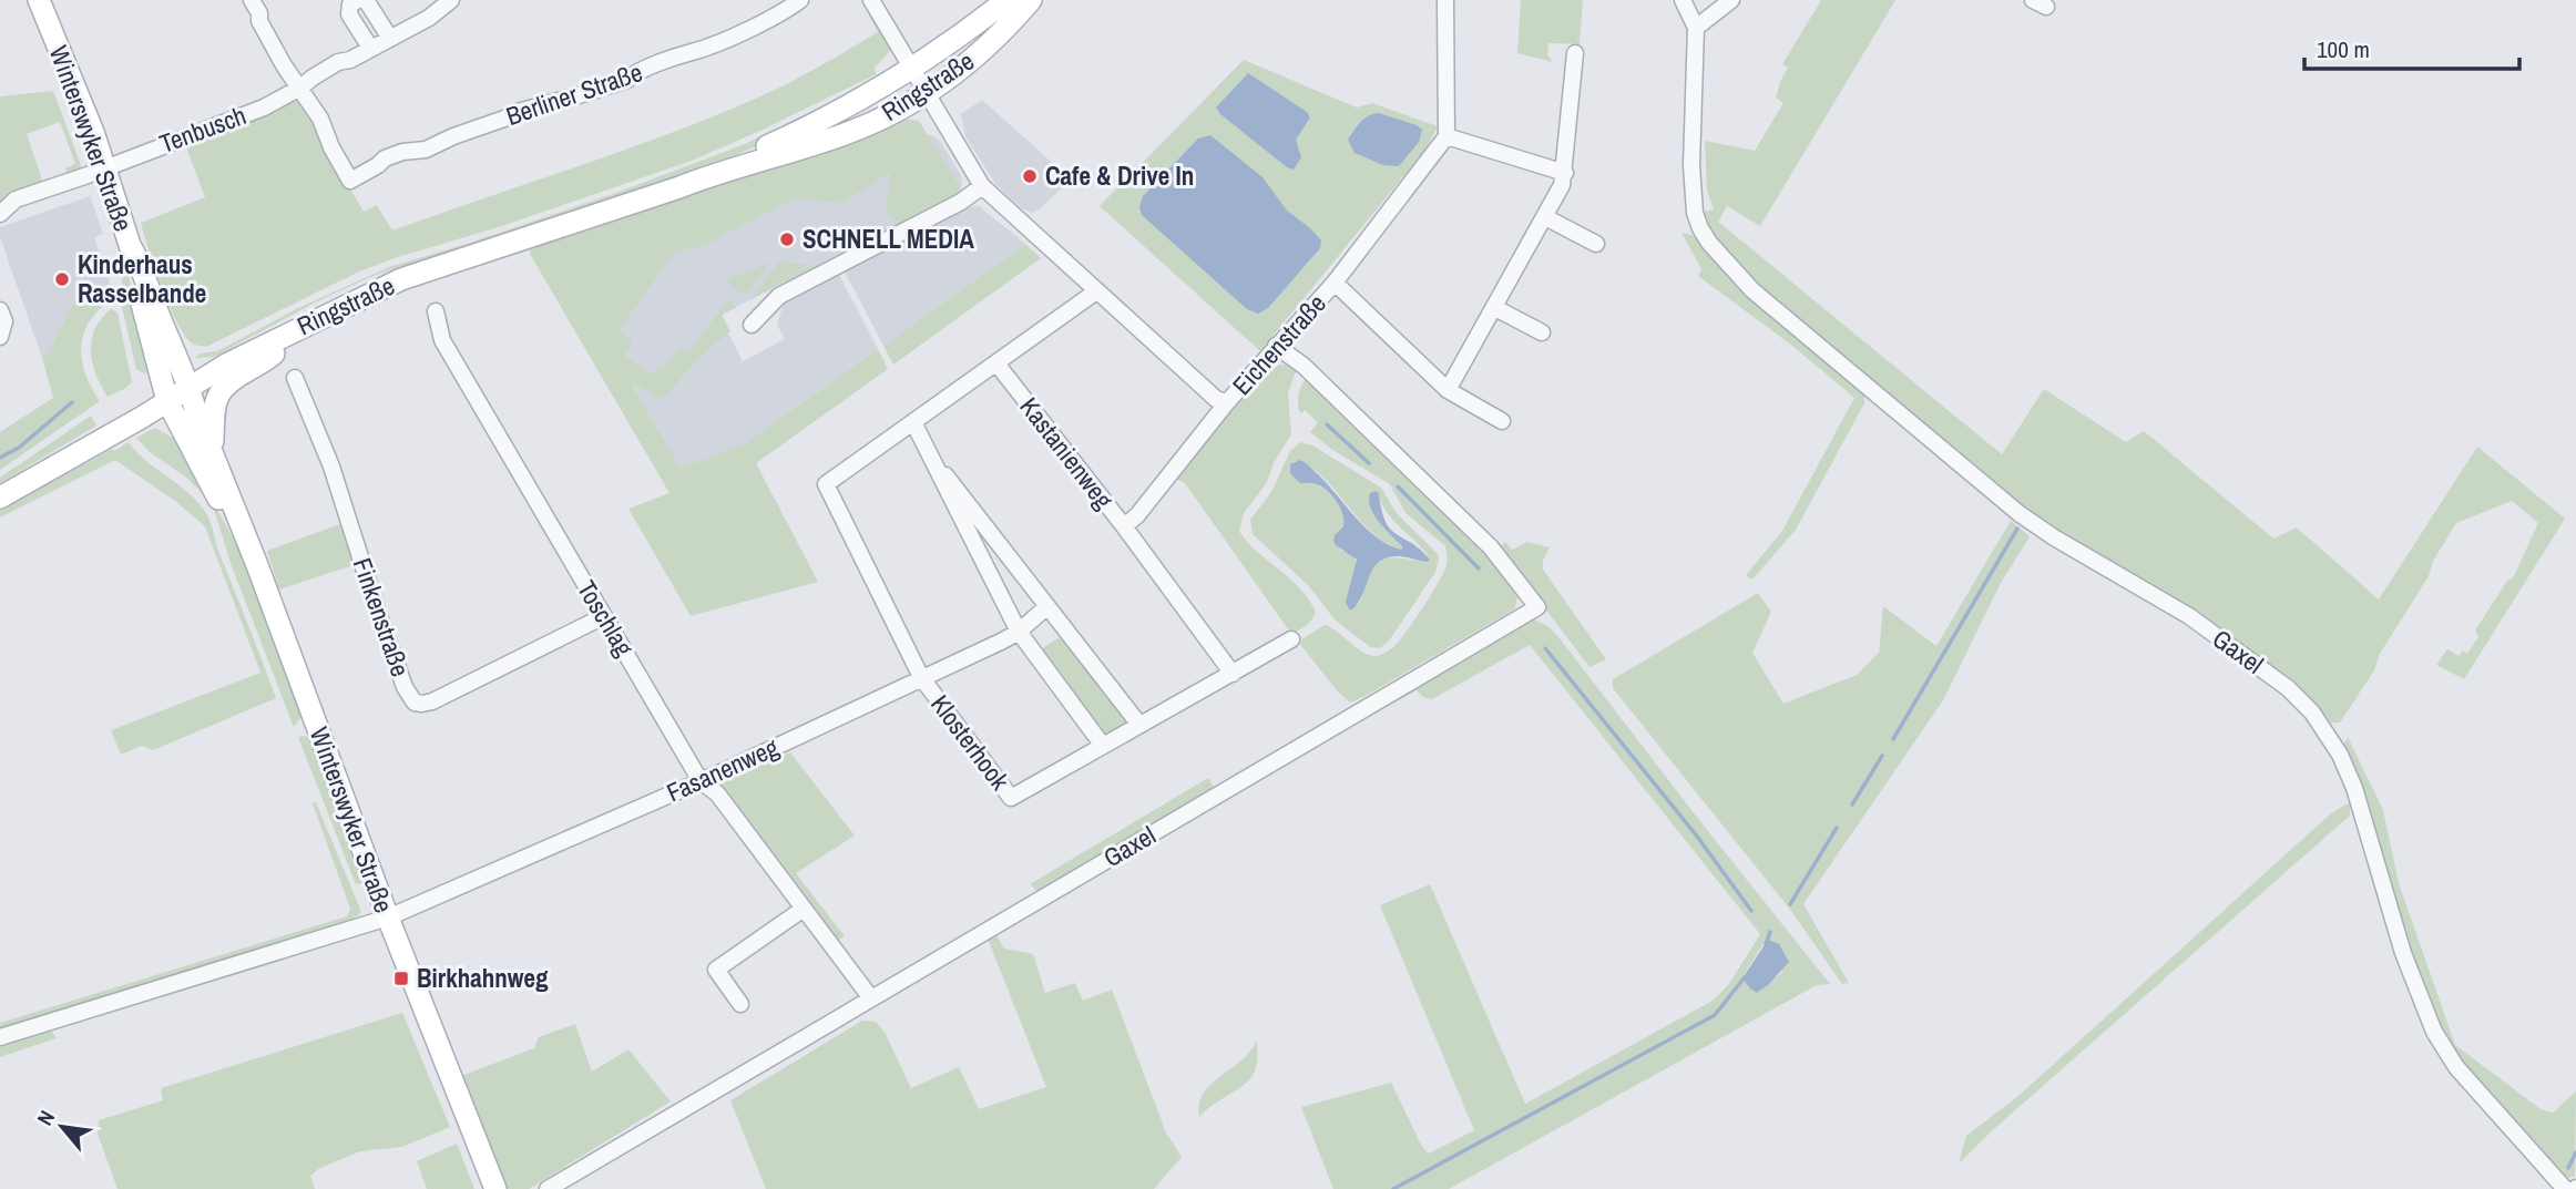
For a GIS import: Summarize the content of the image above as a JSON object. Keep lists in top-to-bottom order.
{
  "streets": {
    "street": [
      "Ringstraße",
      "Berliner Straße",
      "Tenbusch",
      "Winterswyker Straße",
      "Eichenstraße",
      "Kastanienweg",
      "Finkenstraße",
      "Toschlag",
      "Gaxel",
      "Klosterhook",
      "Fasanenweg"
    ]
  },
  "crossings": [
    ["Ringstraße", "Winterswyker Straße"],
    ["Ringstraße", "Eichenstraße"],
    ["Berliner Straße", "Tenbusch"],
    ["Tenbusch", "Winterswyker Straße"],
    ["Winterswyker Straße", "Fasanenweg"],
    ["Eichenstraße", "Kastanienweg"],
    ["Eichenstraße", "Gaxel"],
    ["Finkenstraße", "Toschlag"],
    ["Toschlag", "Gaxel"],
    ["Toschlag", "Fasanenweg"],
    ["Klosterhook", "Fasanenweg"]
  ],
  "places": {
    "other": ["Cafe & Drive In", "SCHNELL MEDIA", "Kinderhaus Rasselbande"],
    "transit": ["Birkhahnweg"]
  },
  "scale_bar": "100 m",
  "north": "top left"
}
